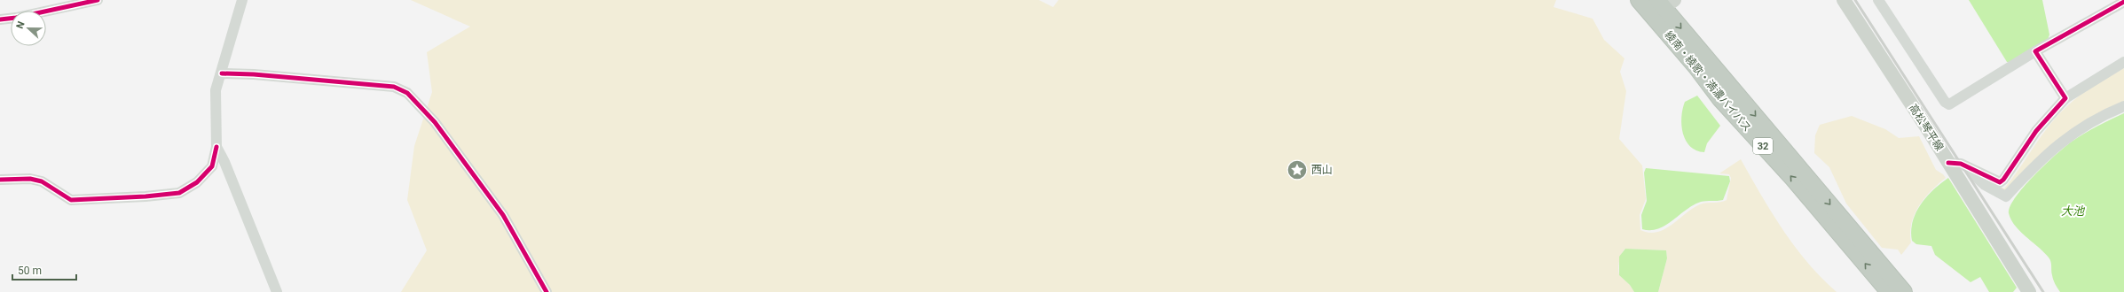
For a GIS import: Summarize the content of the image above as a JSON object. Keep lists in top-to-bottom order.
{
  "streets": {
    "highway": ["綾南・綾歌・満濃バイパス", "32"],
    "main road": ["高松琴平線"]
  },
  "water": ["大池"],
  "places": {
    "place": ["西山"]
  },
  "scale_bar": "50 m",
  "north": "left"
}
